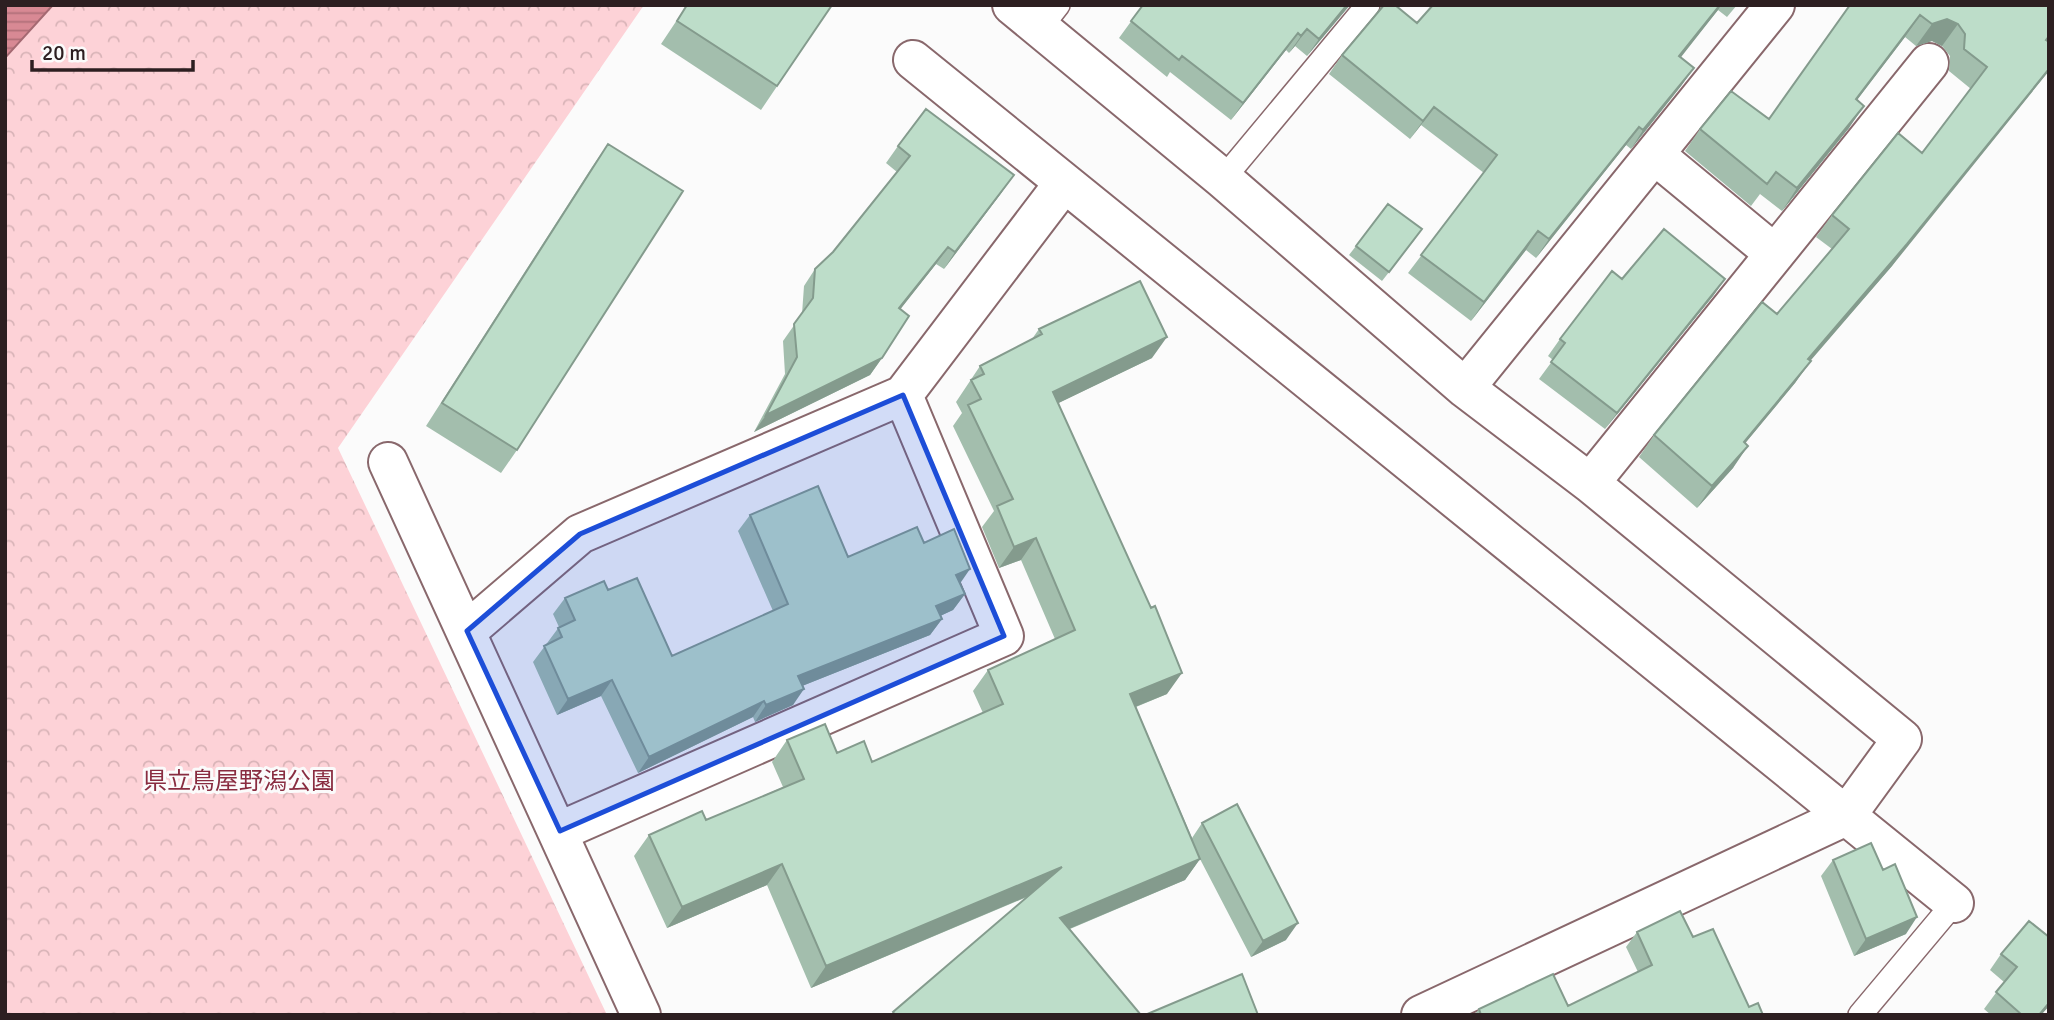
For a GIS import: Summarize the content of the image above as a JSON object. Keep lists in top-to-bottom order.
{
  "parks": ["県立鳥屋野潟公園"],
  "scale_bar": "20 m"
}
